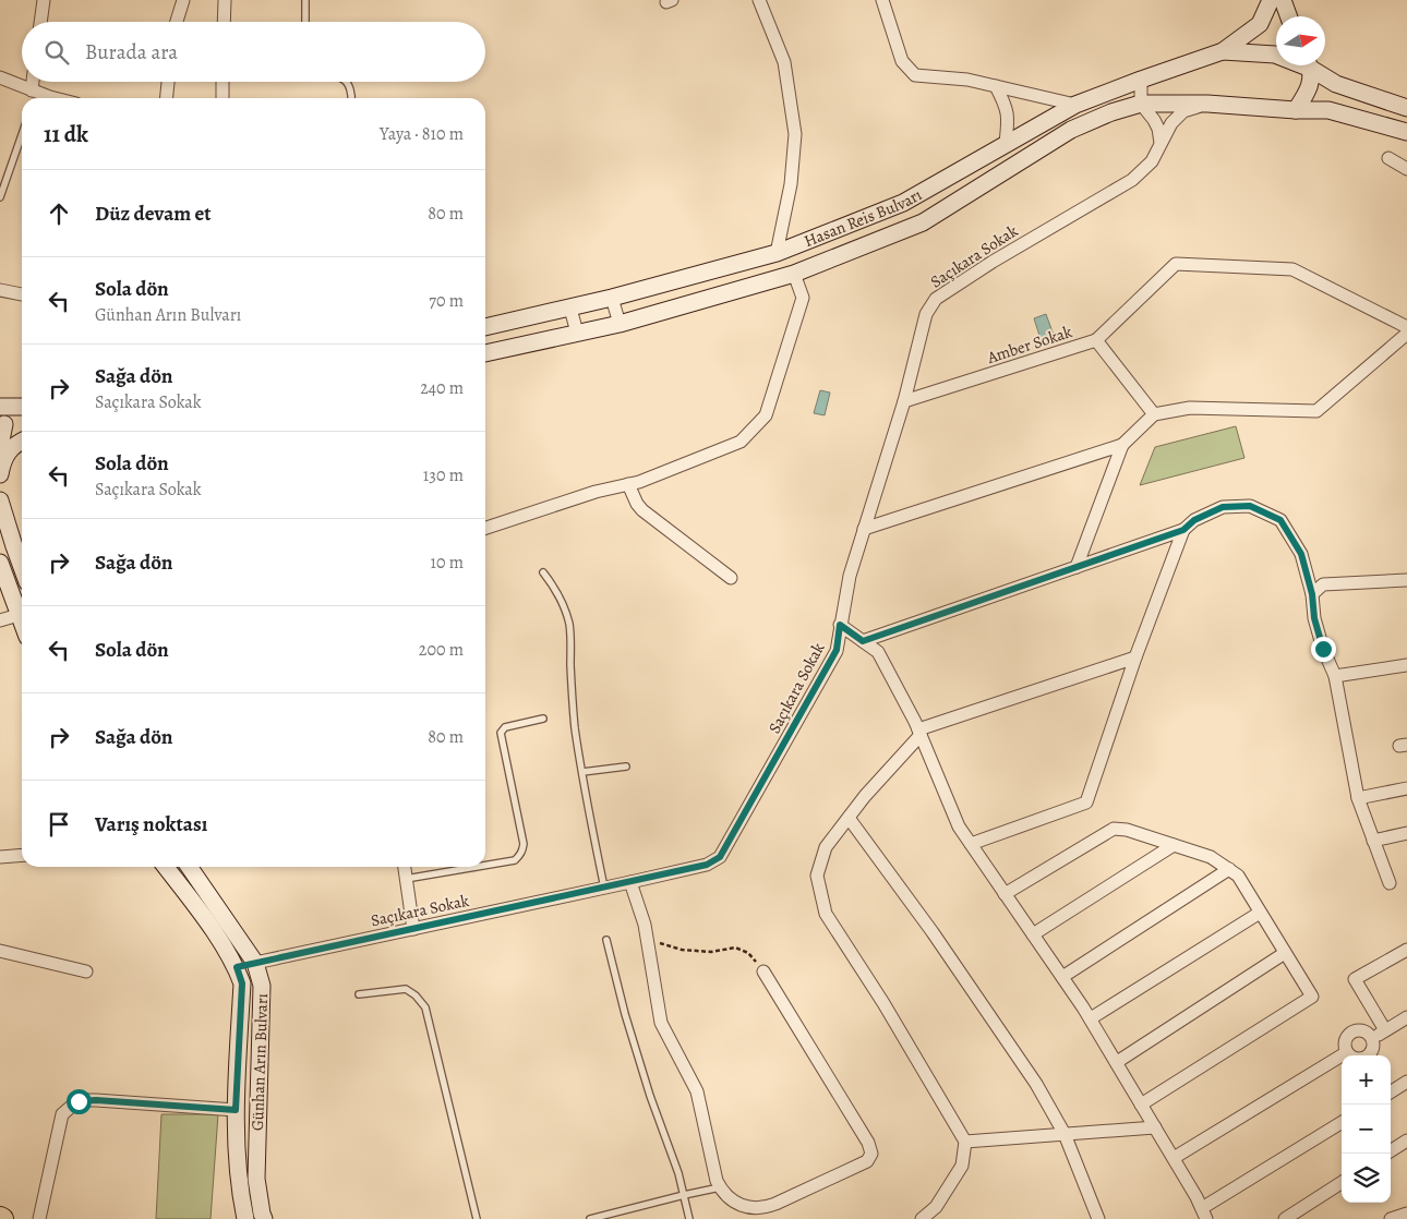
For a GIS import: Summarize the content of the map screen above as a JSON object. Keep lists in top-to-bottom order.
{
  "streets": {
    "main road": ["Hasan Reis Bulvarı", "Günhan Arın Bulvarı"],
    "street": ["Saçıkara Sokak", "Amber Sokak"]
  },
  "crossings": [
    ["Hasan Reis Bulvarı", "Saçıkara Sokak"],
    ["Saçıkara Sokak", "Amber Sokak"],
    ["Saçıkara Sokak", "Günhan Arın Bulvarı"]
  ],
  "north": "right",
  "page": {
    "search": "Burada ara",
    "heading": ["11 dk", "Yaya · 810 m"],
    "list": [
      ["Düz devam et", "80 m"],
      ["Sola dön", "Günhan Arın Bulvarı", "70 m"],
      ["Sağa dön", "Saçıkara Sokak", "240 m"],
      ["Sola dön", "Saçıkara Sokak", "130 m"],
      ["Sağa dön", "10 m"],
      ["Sola dön", "200 m"],
      ["Sağa dön", "80 m"],
      "Varış noktası"
    ],
    "map_buttons": ["+", "−"]
  }
}
